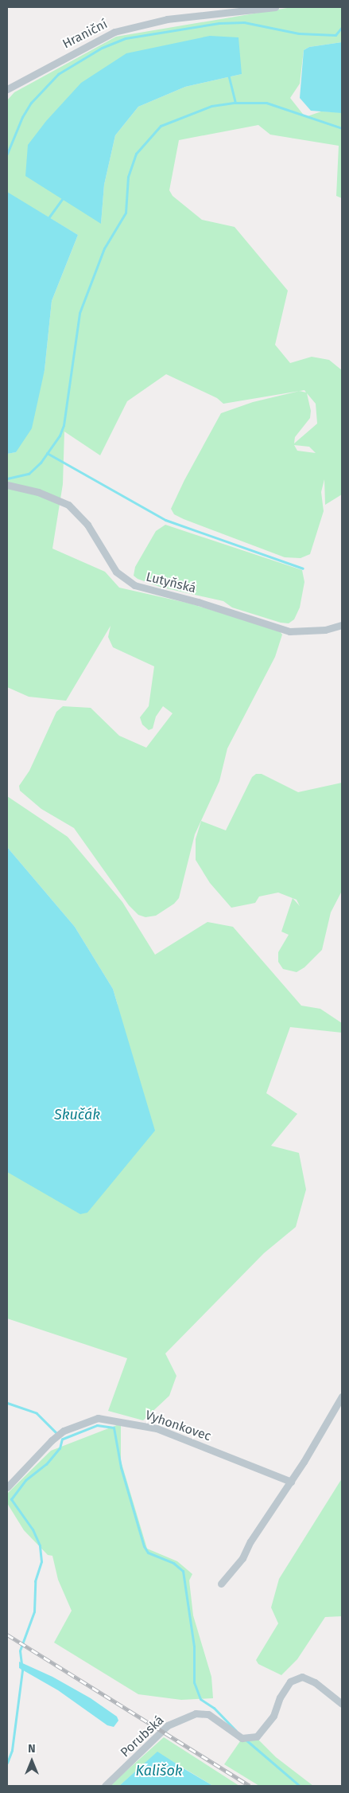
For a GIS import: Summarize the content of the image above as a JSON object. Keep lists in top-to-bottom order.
{
  "streets": {
    "street": [
      "Hraniční",
      "Lutyňská",
      "Vyhonkovec",
      "Porubská"
    ]
  },
  "water": ["Skučák", "Kališok"],
  "north": "top"
}
